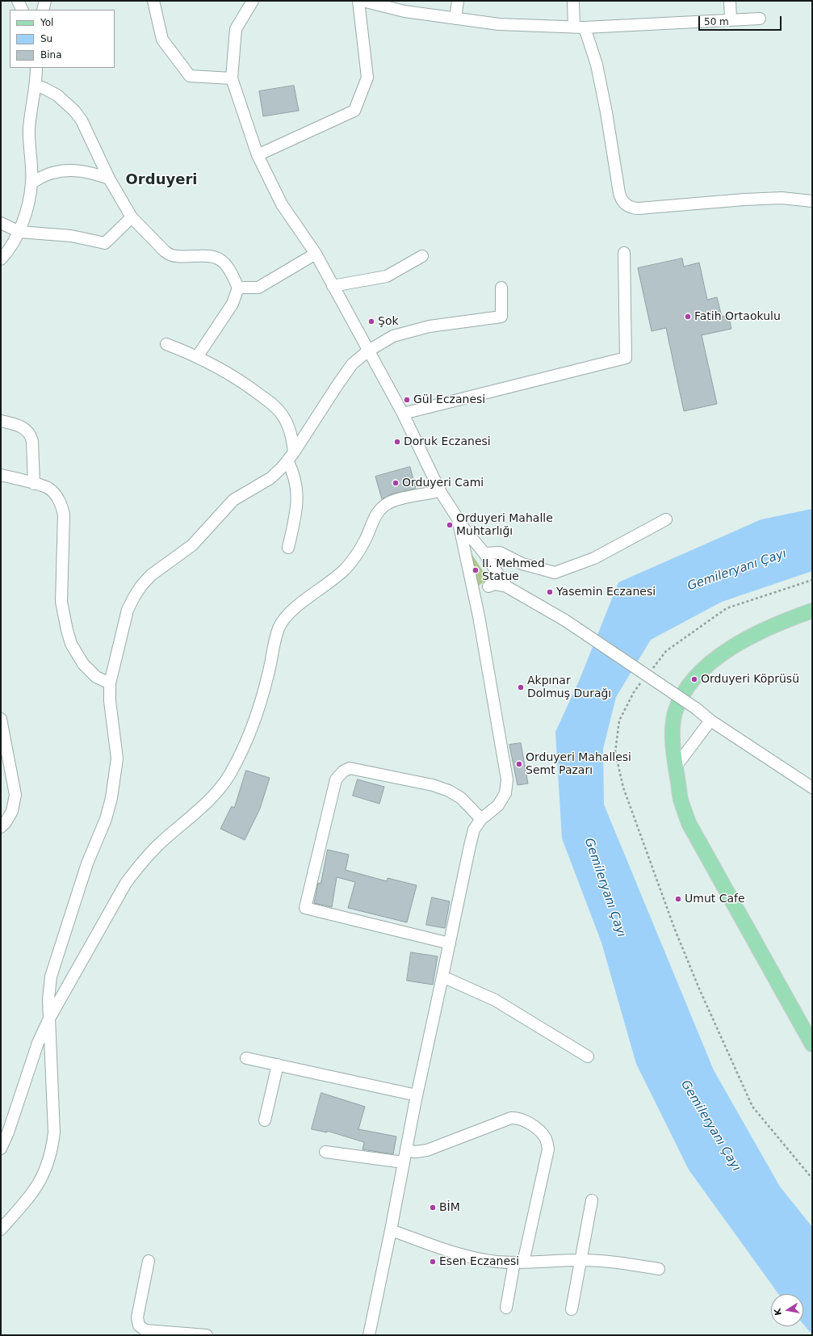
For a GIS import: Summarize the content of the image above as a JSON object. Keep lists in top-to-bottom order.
{
  "districts": ["Orduyeri"],
  "water": ["Gemileryanı Çayı"],
  "places": [
    "Fatih Ortaokulu",
    "Şok",
    "Gül Eczanesi",
    "Doruk Eczanesi",
    "Orduyeri Cami",
    "Orduyeri Mahalle Muhtarlığı",
    "II. Mehmed Statue",
    "Yasemin Eczanesi",
    "Orduyeri Köprüsü",
    "Akpınar Dolmuş Durağı",
    "Orduyeri Mahallesi Semt Pazarı",
    "Umut Cafe",
    "BİM",
    "Esen Eczanesi"
  ],
  "legend": ["Yol", "Su", "Bina"],
  "scale_bar": "50 m",
  "north": "left"
}
